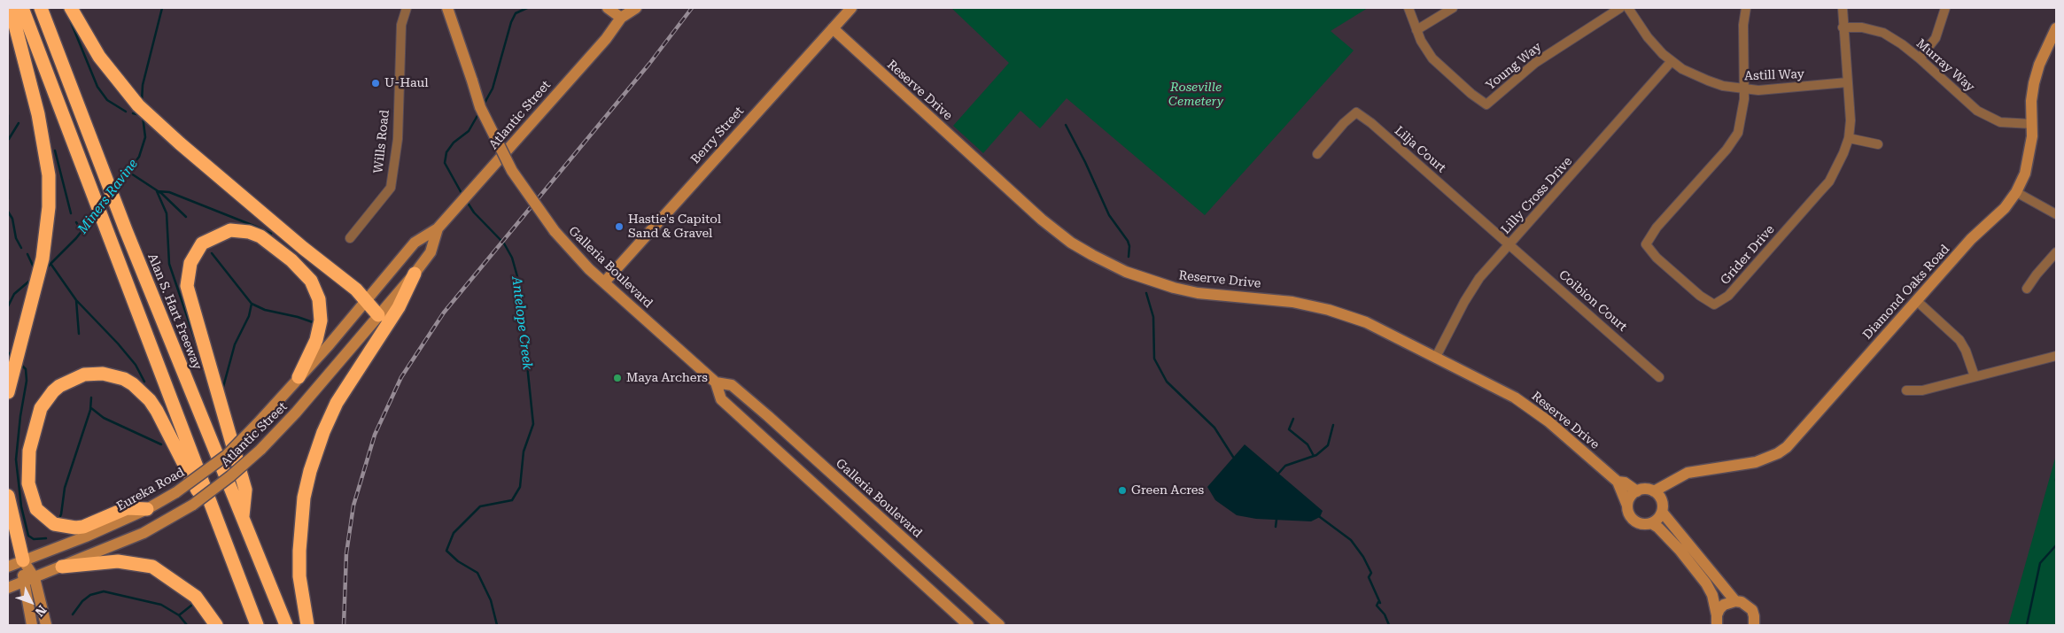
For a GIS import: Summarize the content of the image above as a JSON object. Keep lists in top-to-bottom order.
{
  "streets": {
    "highway": ["Alan S. Hart Freeway"],
    "main road": [
      "Reserve Drive",
      "Atlantic Street",
      "Berry Street",
      "Galleria Boulevard",
      "Diamond Oaks Road",
      "Eureka Road"
    ],
    "street": [
      "Murray Way",
      "Young Way",
      "Astill Way",
      "Wills Road",
      "Lilja Court",
      "Lilly Cross Drive",
      "Grider Drive",
      "Coibion Court"
    ]
  },
  "crossings": [
    ["Murray Way", "Grider Drive"],
    ["Murray Way", "Diamond Oaks Road"],
    ["Astill Way", "Lilly Cross Drive"],
    ["Astill Way", "Grider Drive"],
    ["Reserve Drive", "Berry Street"],
    ["Reserve Drive", "Lilly Cross Drive"],
    ["Reserve Drive", "Diamond Oaks Road"],
    ["Atlantic Street", "Eureka Road"],
    ["Berry Street", "Galleria Boulevard"],
    ["Lilja Court", "Lilly Cross Drive"],
    ["Lilja Court", "Coibion Court"],
    ["Lilly Cross Drive", "Coibion Court"]
  ],
  "water": ["Miners Ravine", "Antelope Creek"],
  "parks": ["Roseville Cemetery"],
  "places": [
    "U-Haul",
    "Hastie's Capitol Sand & Gravel",
    "Maya Archers",
    "Green Acres"
  ],
  "north": "bottom right"
}
